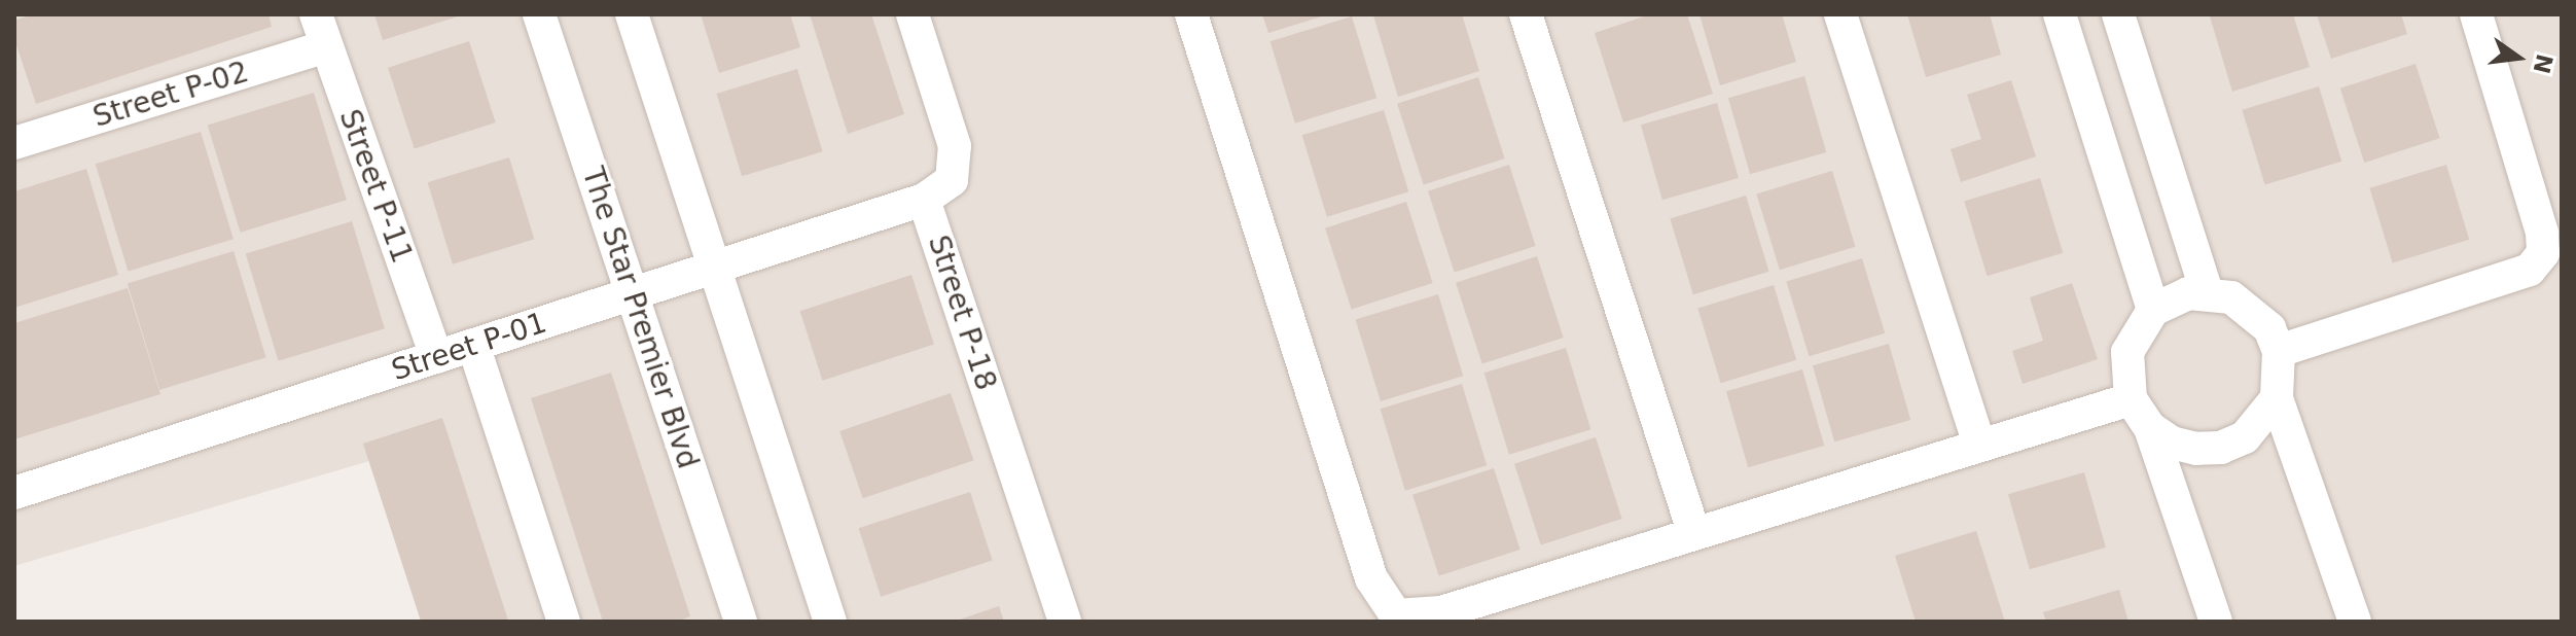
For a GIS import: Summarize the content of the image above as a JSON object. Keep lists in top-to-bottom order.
{
  "streets": {
    "street": [
      "Street P-02",
      "Street P-11",
      "Street P-18",
      "The Star Premier Blvd",
      "Street P-01"
    ]
  },
  "crossings": [
    ["Street P-02", "Street P-11"],
    ["Street P-11", "Street P-01"],
    ["Street P-18", "Street P-01"],
    ["The Star Premier Blvd", "Street P-01"]
  ],
  "north": "right"
}
